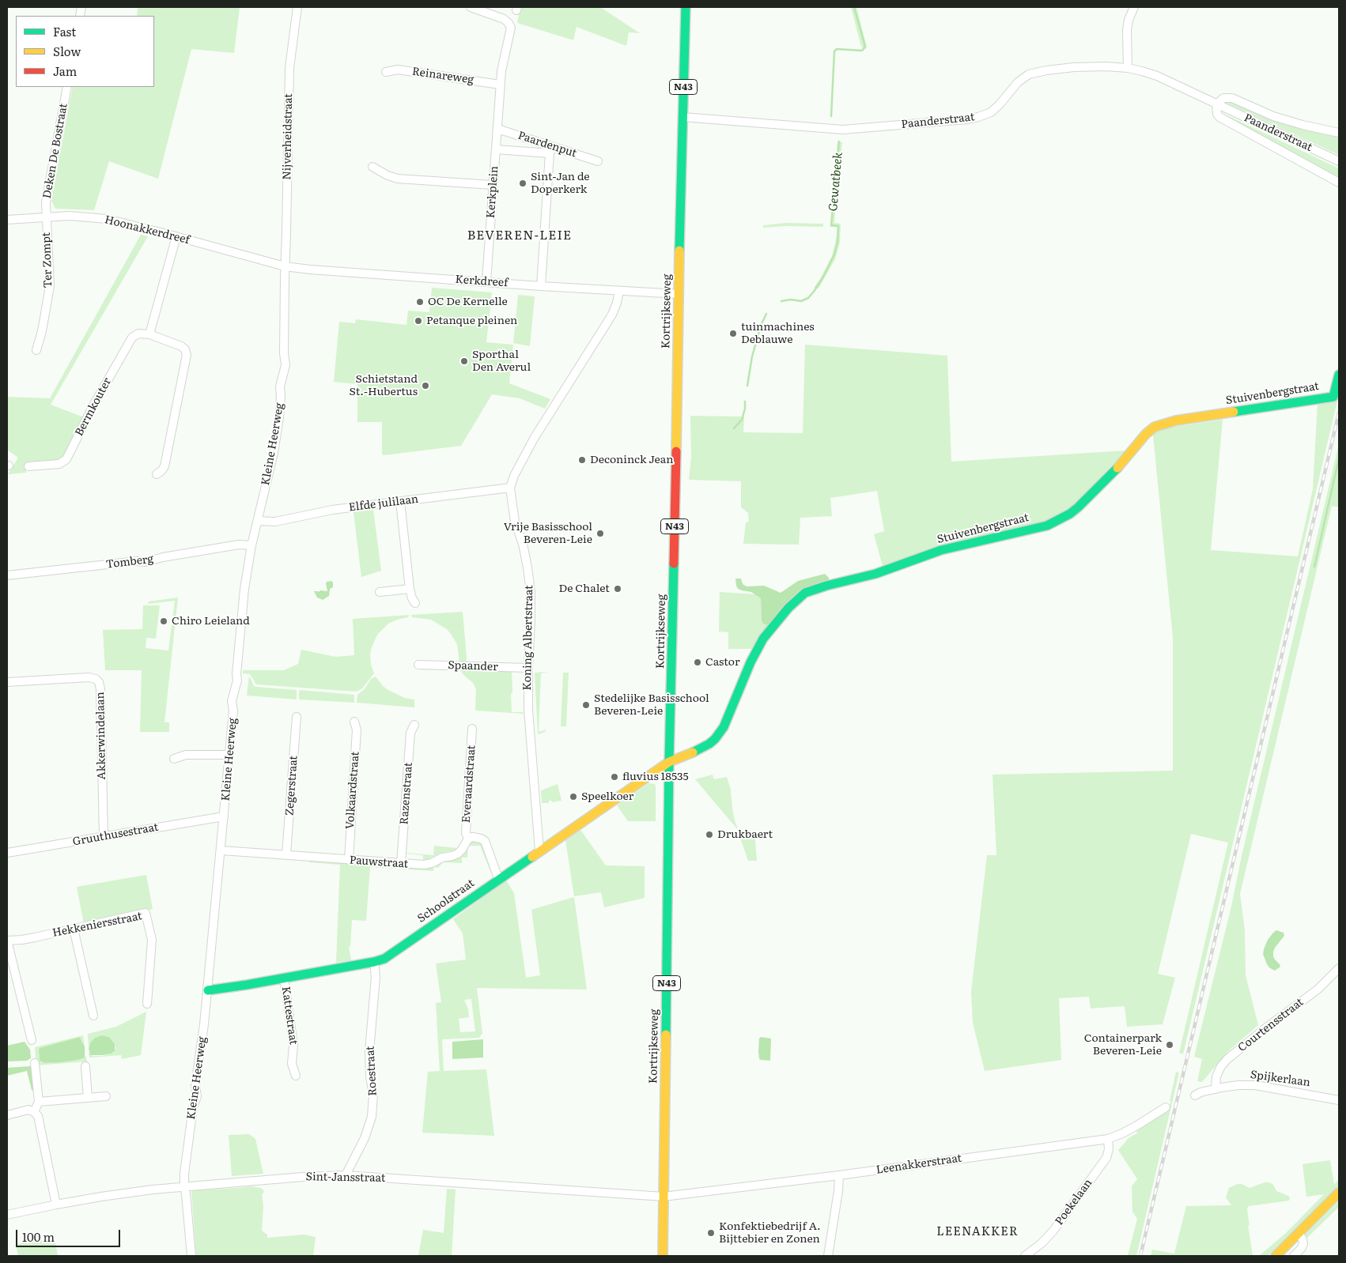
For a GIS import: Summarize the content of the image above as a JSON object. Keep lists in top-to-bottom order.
{
  "streets": {
    "street": [
      "Reinareweg",
      "N43",
      "Paanderstraat",
      "Nijverheidstraat",
      "Paardenput",
      "Deken De Bostraat",
      "Kerkplein",
      "Hoonakkerdreef",
      "Ter Zompt",
      "Kerkdreef",
      "Kortrijkseweg",
      "Stuivenbergstraat",
      "Bermkouter",
      "Kleine Heerweg",
      "Elfde julilaan",
      "Tomberg",
      "Koning Albertstraat",
      "Spaander",
      "Akkerwindelaan",
      "Everaardstraat",
      "Zegerstraat",
      "Volkaardstraat",
      "Razenstraat",
      "Gruuthusestraat",
      "Pauwstraat",
      "Schoolstraat",
      "Hekkeniersstraat",
      "Kattestraat",
      "Courtensstraat",
      "Roestraat",
      "Spijkerlaan",
      "Leenakkerstraat",
      "Sint-Jansstraat",
      "Poekelaan"
    ]
  },
  "crossings": [
    ["Reinareweg", "Kerkplein"],
    ["Paanderstraat", "Kortrijkseweg"],
    ["Nijverheidstraat", "Hoonakkerdreef"],
    ["Nijverheidstraat", "Kerkdreef"],
    ["Nijverheidstraat", "Kleine Heerweg"],
    ["Paardenput", "Kerkplein"],
    ["Deken De Bostraat", "Hoonakkerdreef"],
    ["Deken De Bostraat", "Ter Zompt"],
    ["Kerkplein", "Kerkdreef"],
    ["Hoonakkerdreef", "Ter Zompt"],
    ["Hoonakkerdreef", "Kerkdreef"],
    ["Hoonakkerdreef", "Kleine Heerweg"],
    ["Kerkdreef", "Kortrijkseweg"],
    ["Kerkdreef", "Kleine Heerweg"],
    ["Kerkdreef", "Koning Albertstraat"],
    ["Kortrijkseweg", "Stuivenbergstraat"],
    ["Kortrijkseweg", "Schoolstraat"],
    ["Kortrijkseweg", "Leenakkerstraat"],
    ["Kortrijkseweg", "Sint-Jansstraat"],
    ["Stuivenbergstraat", "Schoolstraat"],
    ["Kleine Heerweg", "Elfde julilaan"],
    ["Kleine Heerweg", "Tomberg"],
    ["Kleine Heerweg", "Gruuthusestraat"],
    ["Kleine Heerweg", "Pauwstraat"],
    ["Kleine Heerweg", "Schoolstraat"],
    ["Kleine Heerweg", "Sint-Jansstraat"],
    ["Elfde julilaan", "Koning Albertstraat"],
    ["Koning Albertstraat", "Spaander"],
    ["Koning Albertstraat", "Schoolstraat"],
    ["Akkerwindelaan", "Gruuthusestraat"],
    ["Everaardstraat", "Pauwstraat"],
    ["Zegerstraat", "Pauwstraat"],
    ["Volkaardstraat", "Pauwstraat"],
    ["Razenstraat", "Pauwstraat"],
    ["Schoolstraat", "Kattestraat"],
    ["Schoolstraat", "Roestraat"],
    ["Courtensstraat", "Spijkerlaan"],
    ["Roestraat", "Sint-Jansstraat"],
    ["Leenakkerstraat", "Sint-Jansstraat"],
    ["Leenakkerstraat", "Poekelaan"]
  ],
  "districts": ["BEVEREN-LEIE", "LEENAKKER"],
  "water": ["Gewatbeek"],
  "places": [
    "Sint-Jan de Doperkerk",
    "OC De Kernelle",
    "Petanque pleinen",
    "tuinmachines Deblauwe",
    "Sporthal Den Averul",
    "Schietstand St.-Hubertus",
    "Deconinck Jean",
    "Vrije Basisschool Beveren-Leie",
    "De Chalet",
    "Chiro Leieland",
    "Castor",
    "Stedelijke Basisschool Beveren-Leie",
    "fluvius 18535",
    "Speelkoer",
    "Drukbaert",
    "Containerpark Beveren-Leie",
    "Konfektiebedrijf A. Bijttebier en Zonen"
  ],
  "legend": ["Fast", "Slow", "Jam"],
  "scale_bar": "100 m"
}
